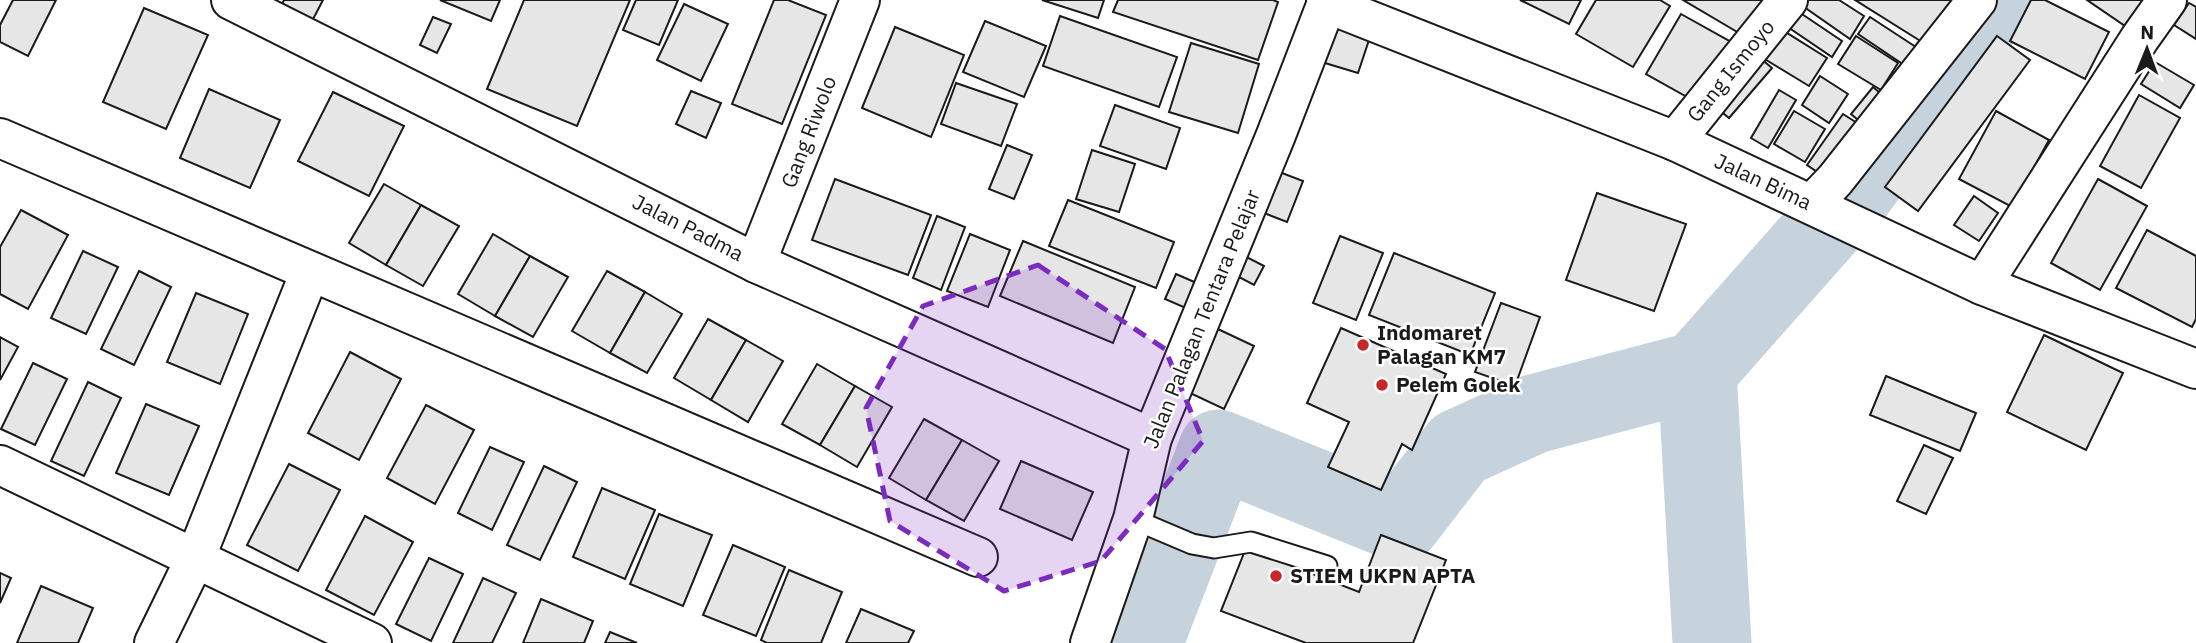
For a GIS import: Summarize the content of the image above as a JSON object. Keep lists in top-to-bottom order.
{
  "streets": {
    "street": [
      "Gang Ismoyo",
      "Gang Riwolo",
      "Jalan Bima",
      "Jalan Padma",
      "Jalan Palagan Tentara Pelajar"
    ]
  },
  "crossings": [
    ["Gang Ismoyo", "Jalan Bima"],
    ["Gang Riwolo", "Jalan Padma"],
    ["Jalan Bima", "Jalan Palagan Tentara Pelajar"],
    ["Jalan Padma", "Jalan Palagan Tentara Pelajar"]
  ],
  "places": ["Indomaret Palagan KM7", "Pelem Golek", "STIEM UKPN APTA"],
  "north": "top"
}
